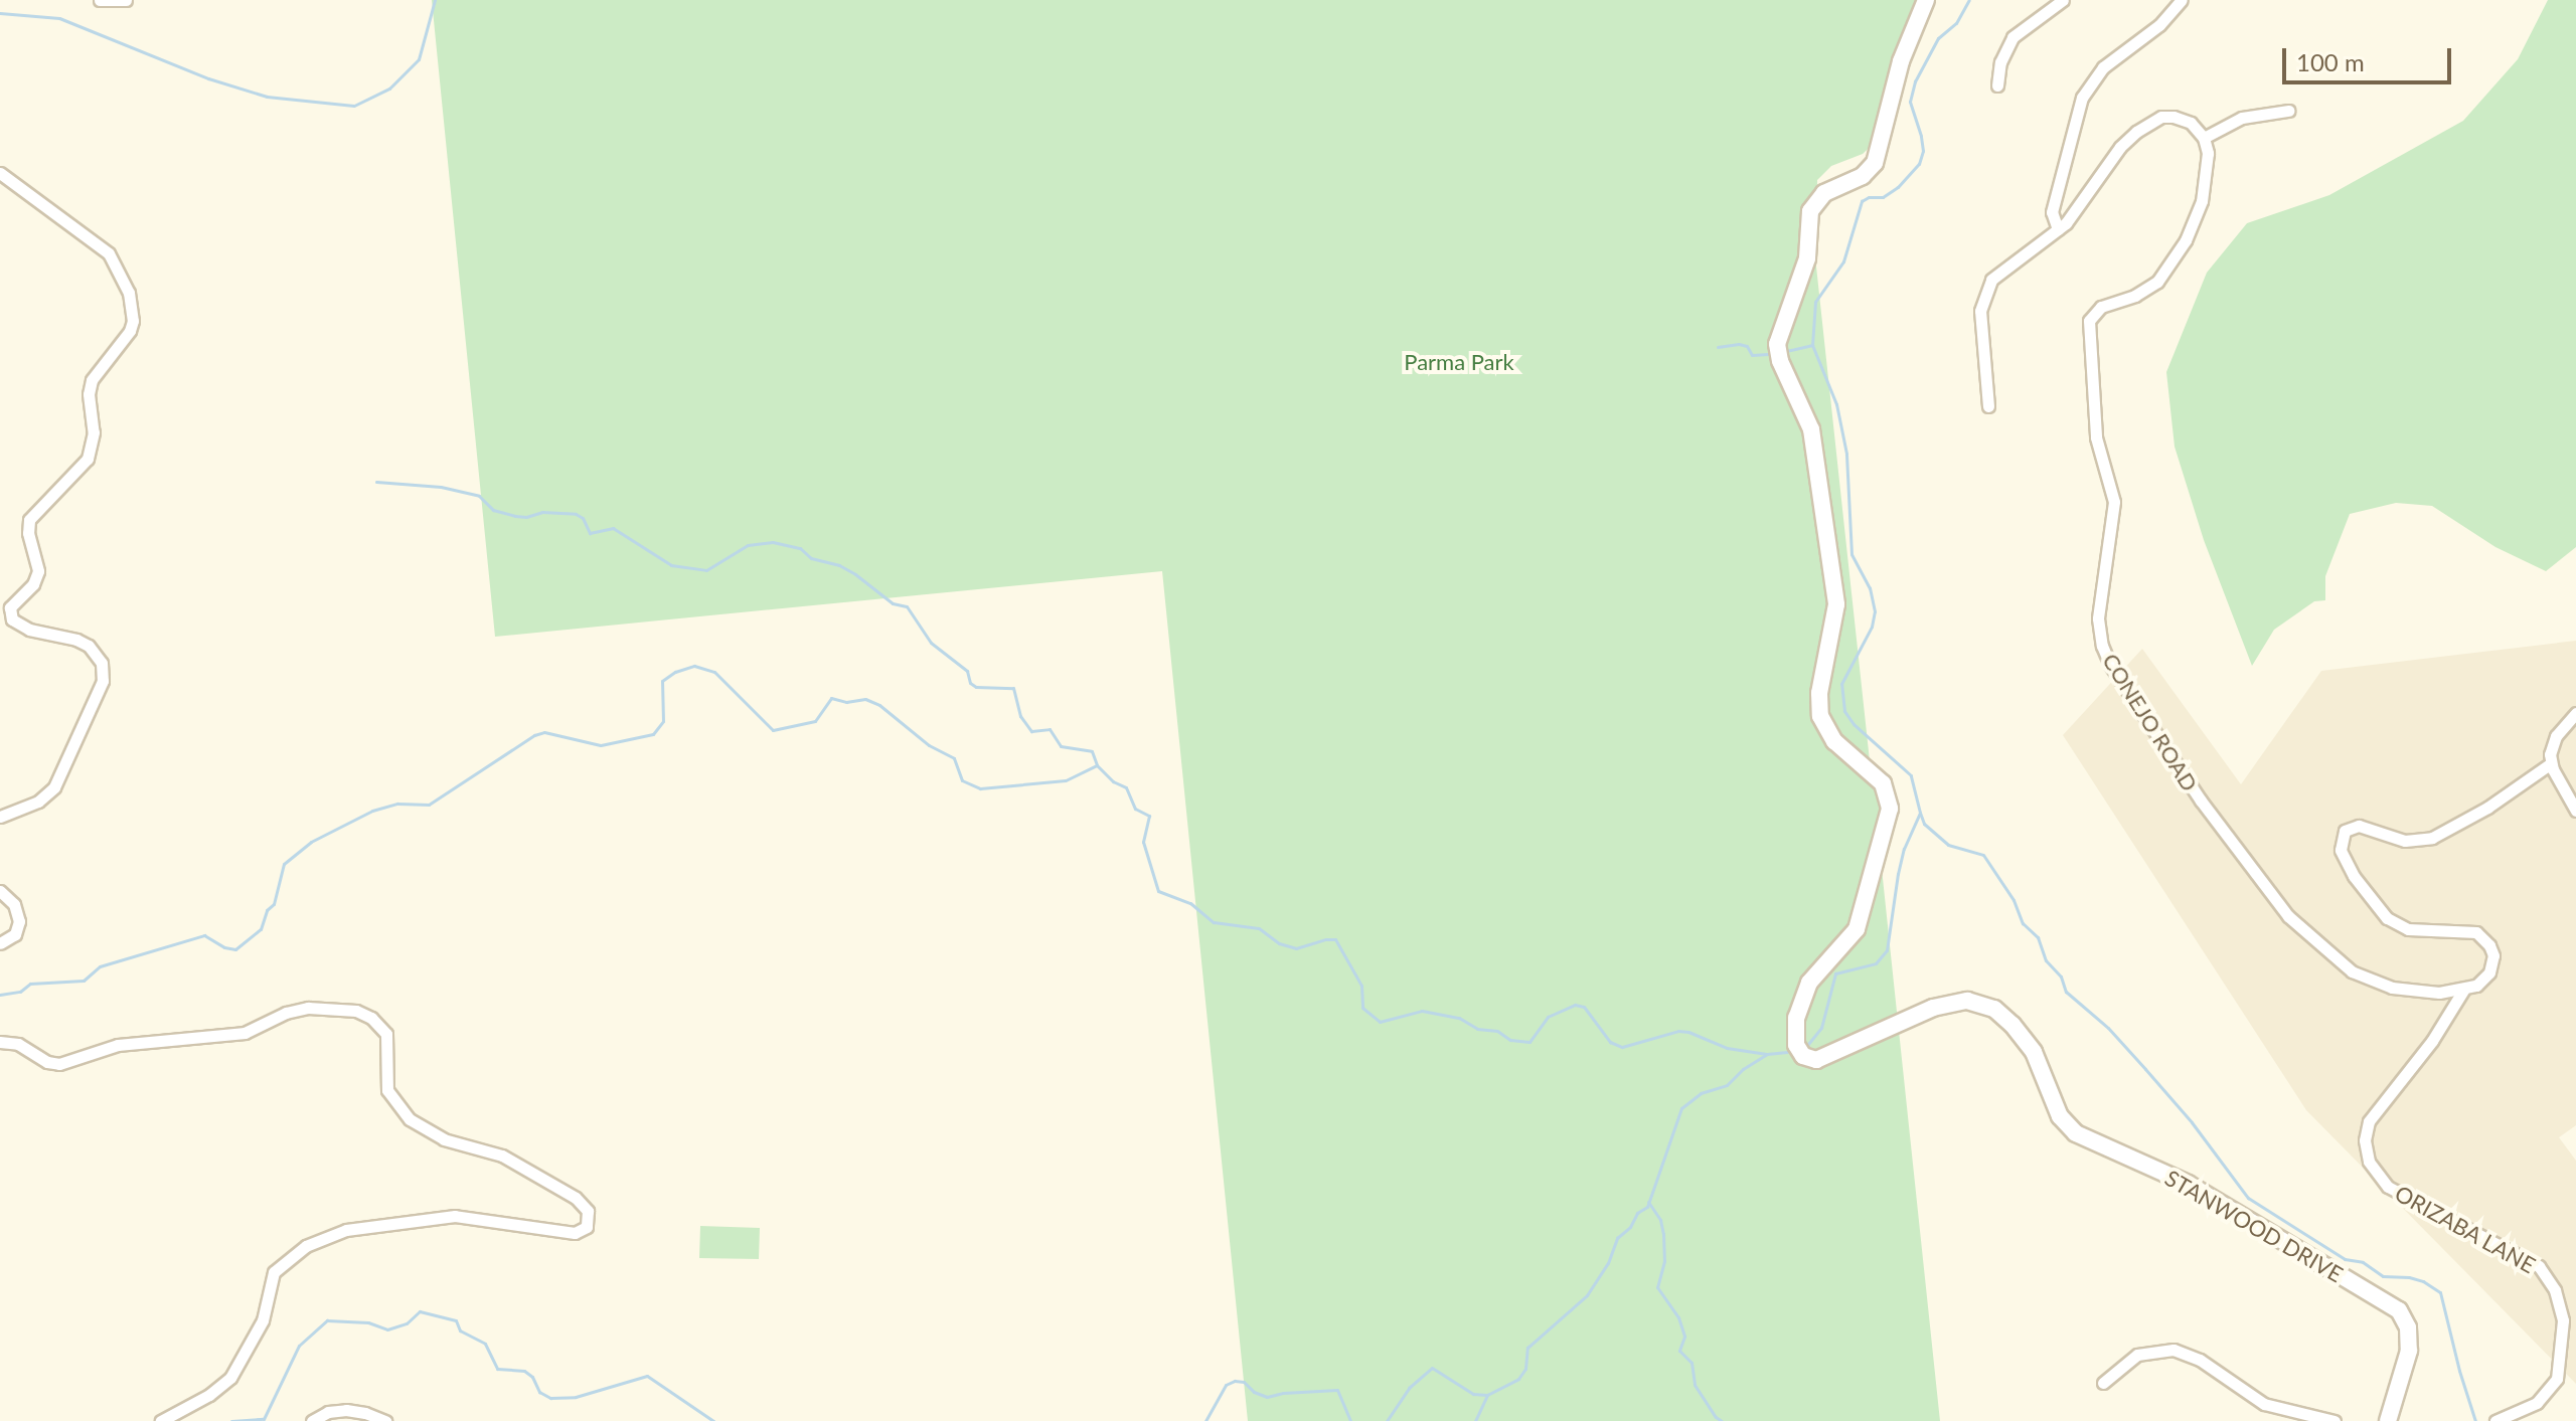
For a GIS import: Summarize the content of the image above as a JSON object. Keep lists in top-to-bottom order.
{
  "streets": {
    "main road": ["STANWOOD DRIVE"],
    "street": ["CONEJO ROAD", "ORIZABA LANE"]
  },
  "crossings": [
    ["CONEJO ROAD", "ORIZABA LANE"]
  ],
  "parks": ["Parma Park"],
  "scale_bar": "100 m"
}
